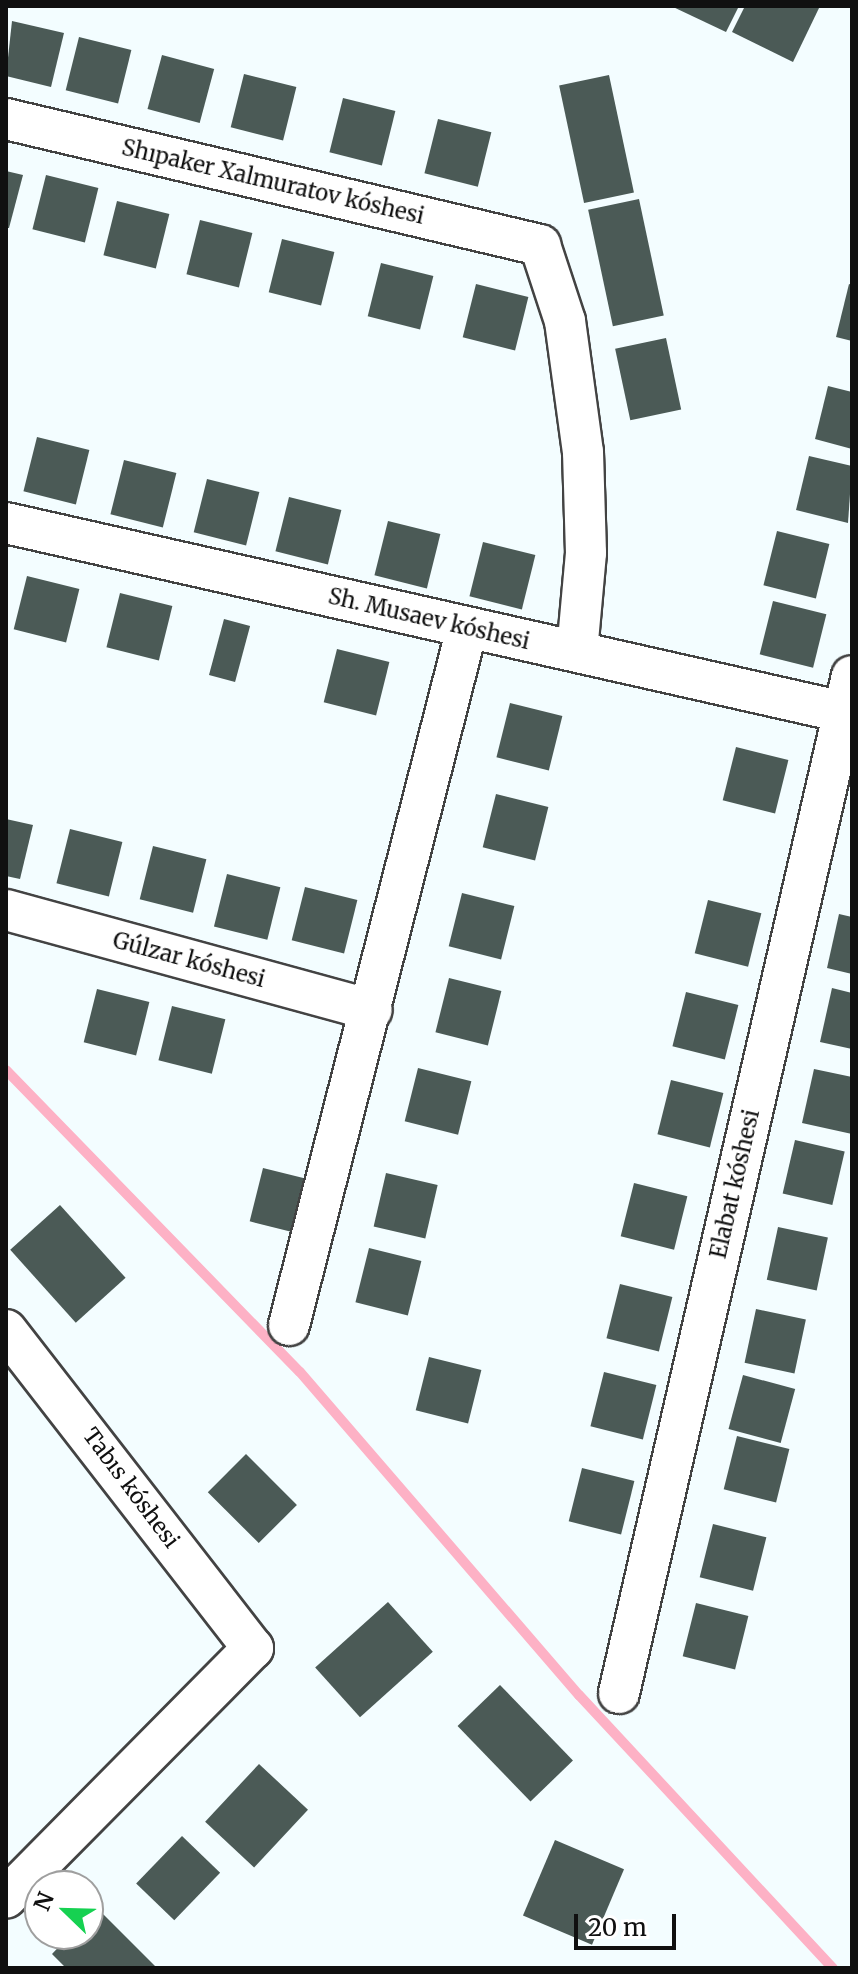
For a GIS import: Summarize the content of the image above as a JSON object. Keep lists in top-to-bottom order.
{
  "streets": {
    "street": [
      "Shıpaker Xalmuratov kóshesi",
      "Sh. Musaev kóshesi",
      "Gúlzar kóshesi",
      "Elabat kóshesi",
      "Tabıs kóshesi"
    ]
  },
  "crossings": [
    ["Shıpaker Xalmuratov kóshesi", "Sh. Musaev kóshesi"],
    ["Sh. Musaev kóshesi", "Elabat kóshesi"]
  ],
  "scale_bar": "20 m",
  "north": "top left"
}
